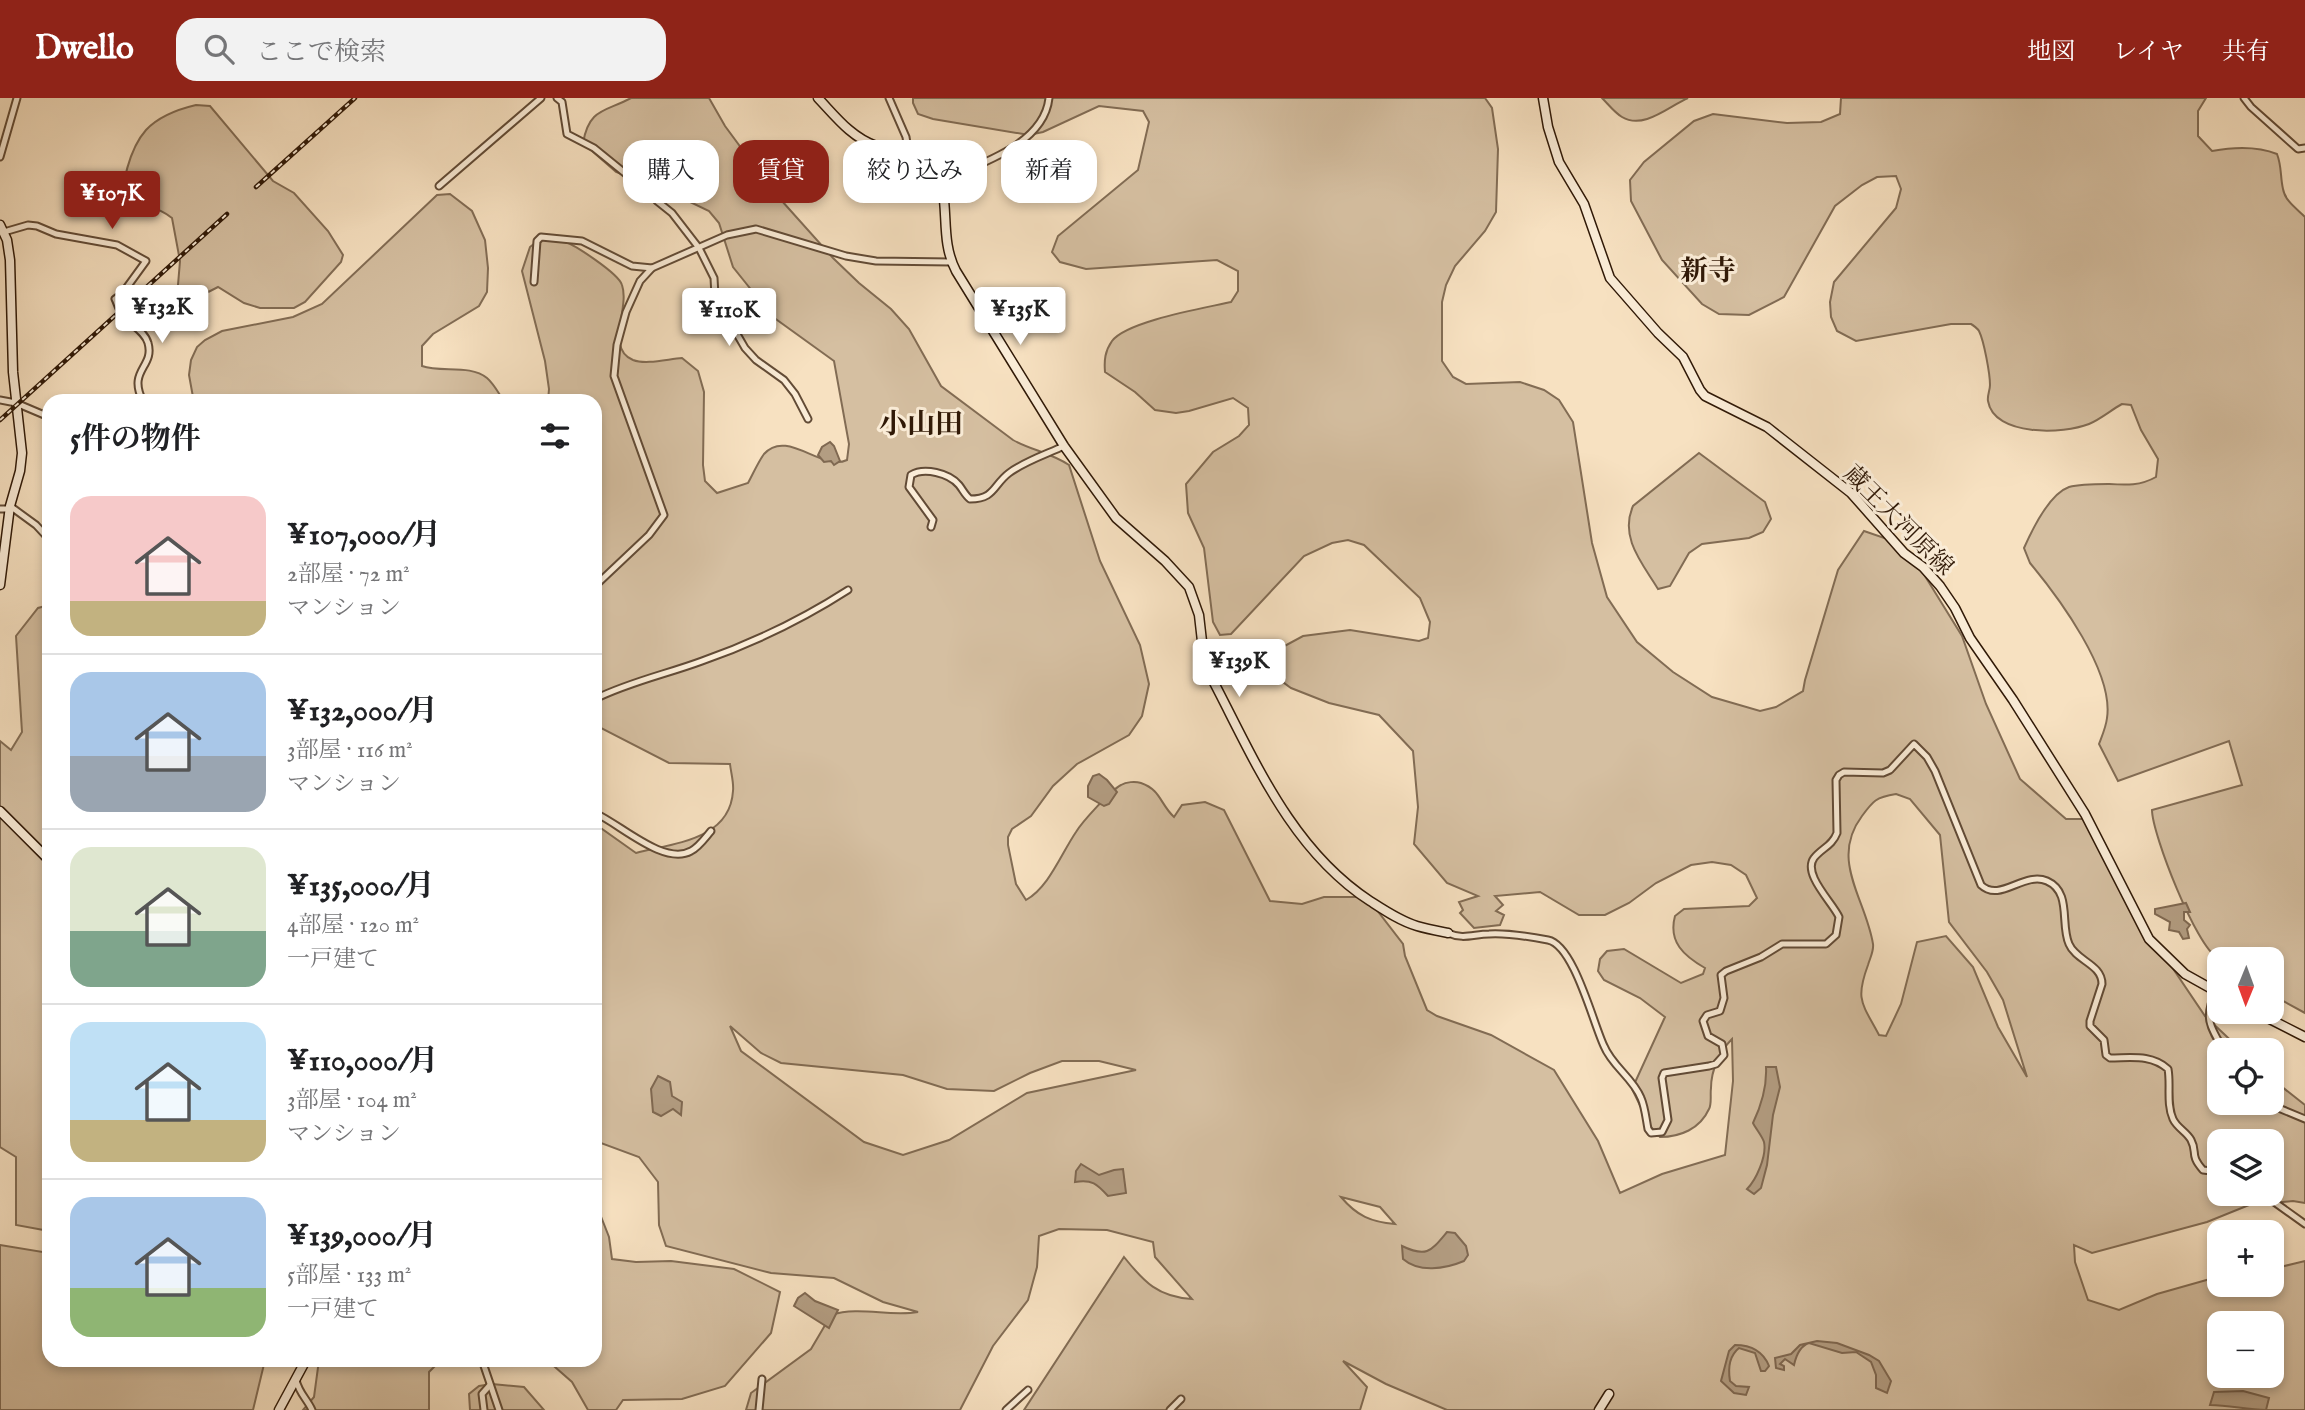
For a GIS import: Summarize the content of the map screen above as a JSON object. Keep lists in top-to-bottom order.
{
  "streets": {
    "street": ["蔵王大河原線"]
  },
  "districts": ["新寺", "小山田"],
  "north": "bottom",
  "page": {
    "header": "Dwello",
    "search": "ここで検索",
    "nav": ["地図", "レイヤ", "共有"],
    "chip": [
      "購入",
      "賃貸",
      "絞り込み",
      "新着"
    ],
    "price": [
      "¥107K",
      "¥132K",
      "¥135K",
      "¥110K",
      "¥139K"
    ],
    "heading": "5件の物件",
    "list": [
      {
        "name": "¥107,000/月",
        "note": "2部屋 · 72 m² · マンション"
      },
      {
        "name": "¥132,000/月",
        "note": "3部屋 · 116 m² · マンション"
      },
      {
        "name": "¥135,000/月",
        "note": "4部屋 · 120 m² · 一戸建て"
      },
      {
        "name": "¥110,000/月",
        "note": "3部屋 · 104 m² · マンション"
      },
      {
        "name": "¥139,000/月",
        "note": "5部屋 · 133 m² · 一戸建て"
      }
    ],
    "map_buttons": ["+", "−"]
  }
}
